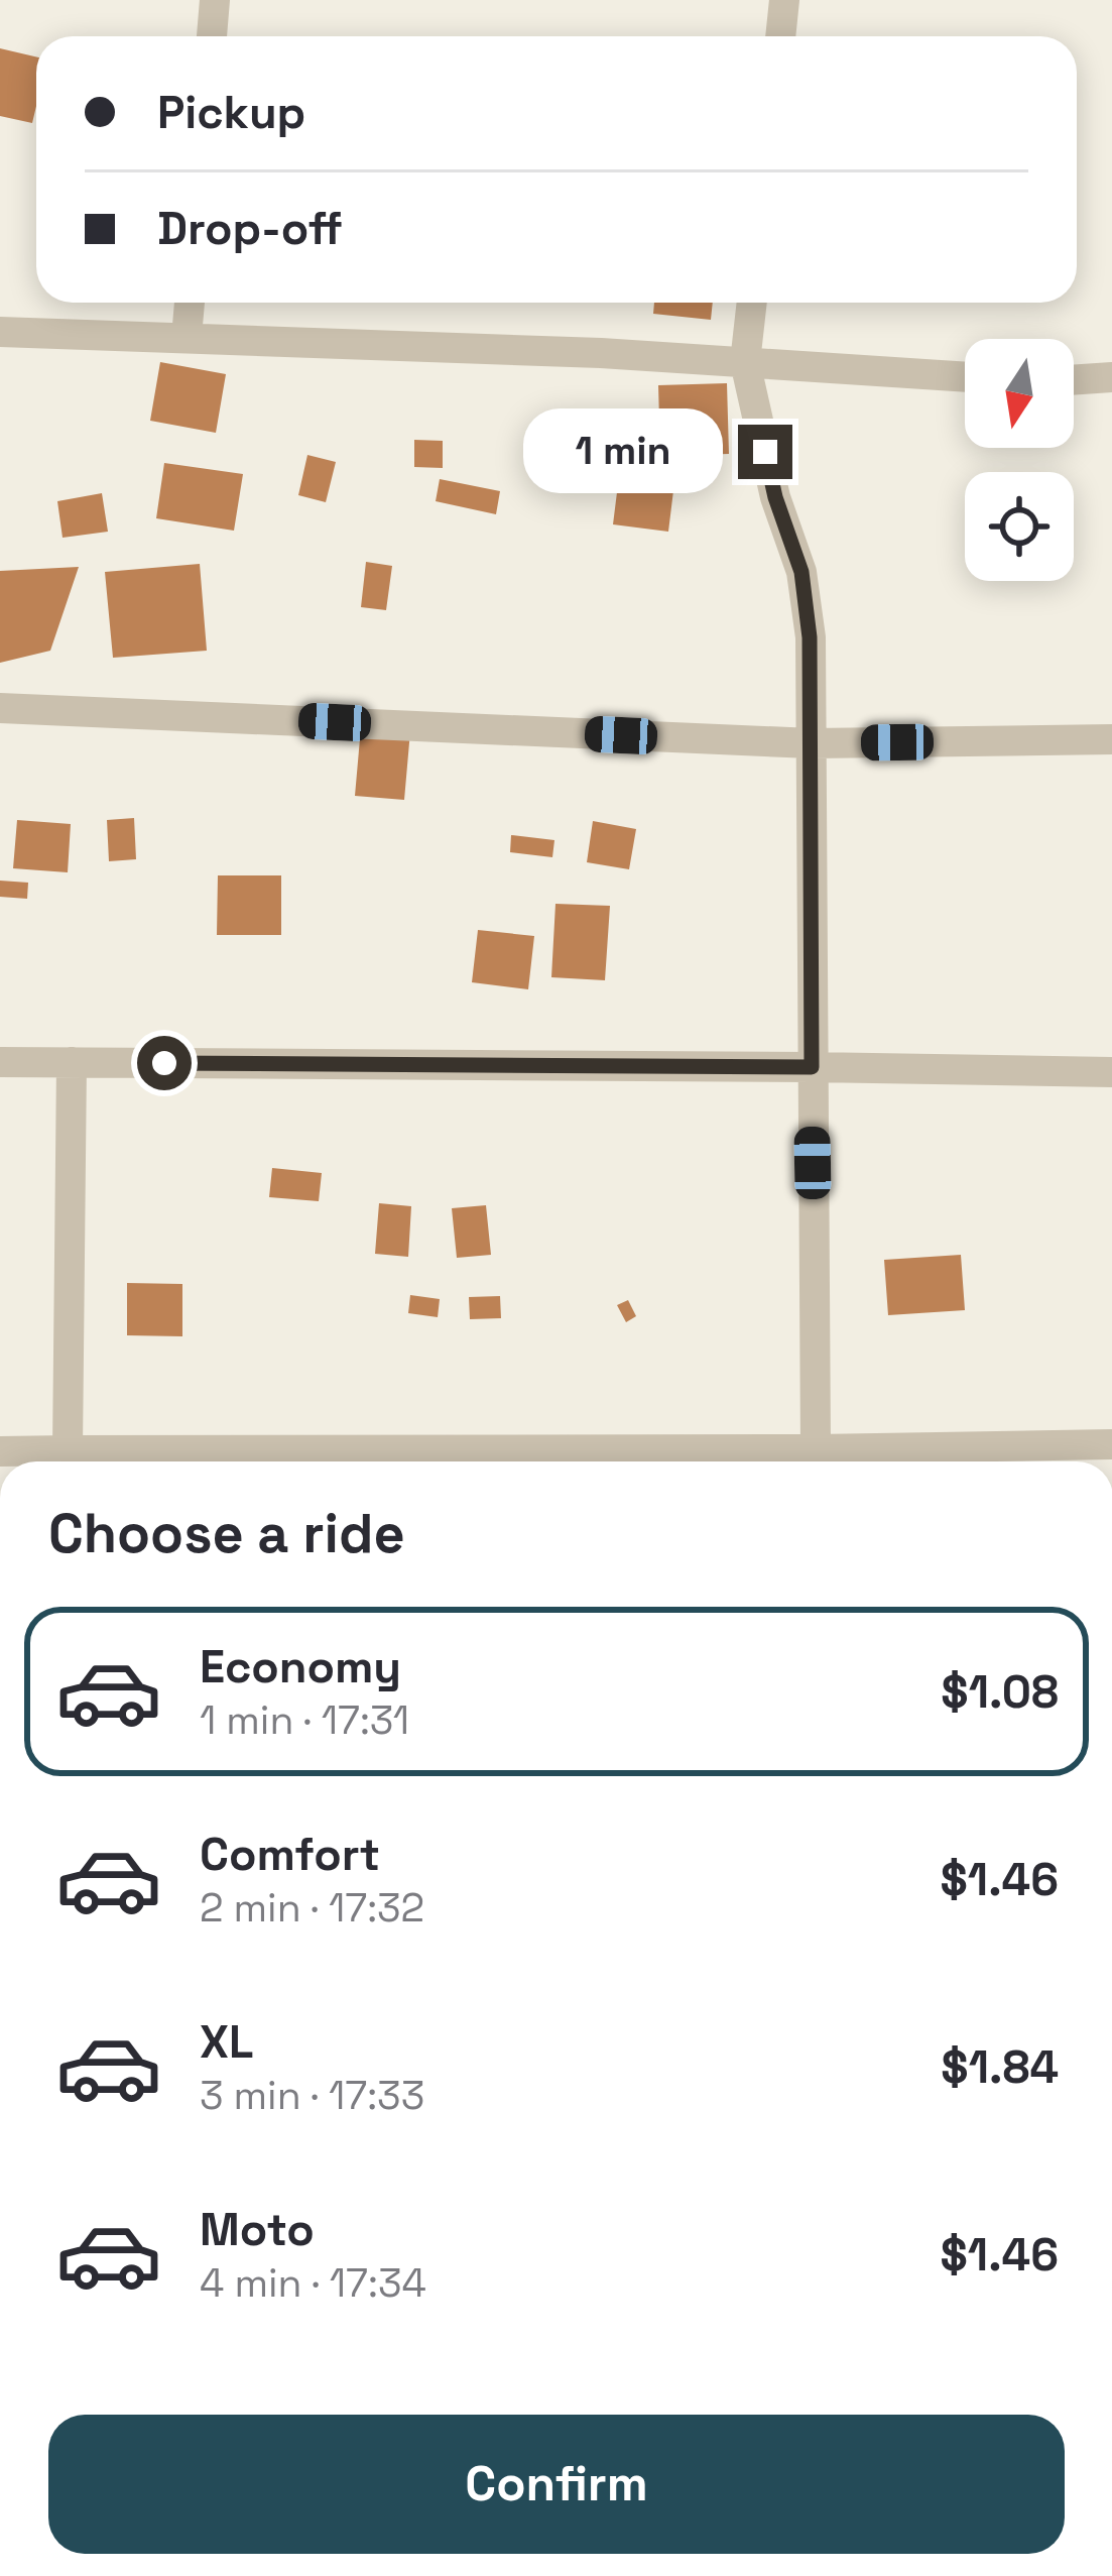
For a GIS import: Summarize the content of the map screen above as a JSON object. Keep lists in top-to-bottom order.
{
  "north": "bottom",
  "page": {
    "banner": ["Pickup", "Drop-off"],
    "bubble": "1 min",
    "heading": "Choose a ride",
    "list": [
      {
        "name": "Economy",
        "note": "1 min · 17:31",
        "value": "$1.08"
      },
      {
        "name": "Comfort",
        "note": "2 min · 17:32",
        "value": "$1.46"
      },
      {
        "name": "XL",
        "note": "3 min · 17:33",
        "value": "$1.84"
      },
      {
        "name": "Moto",
        "note": "4 min · 17:34",
        "value": "$1.46"
      }
    ],
    "buttons": "Confirm"
  }
}
